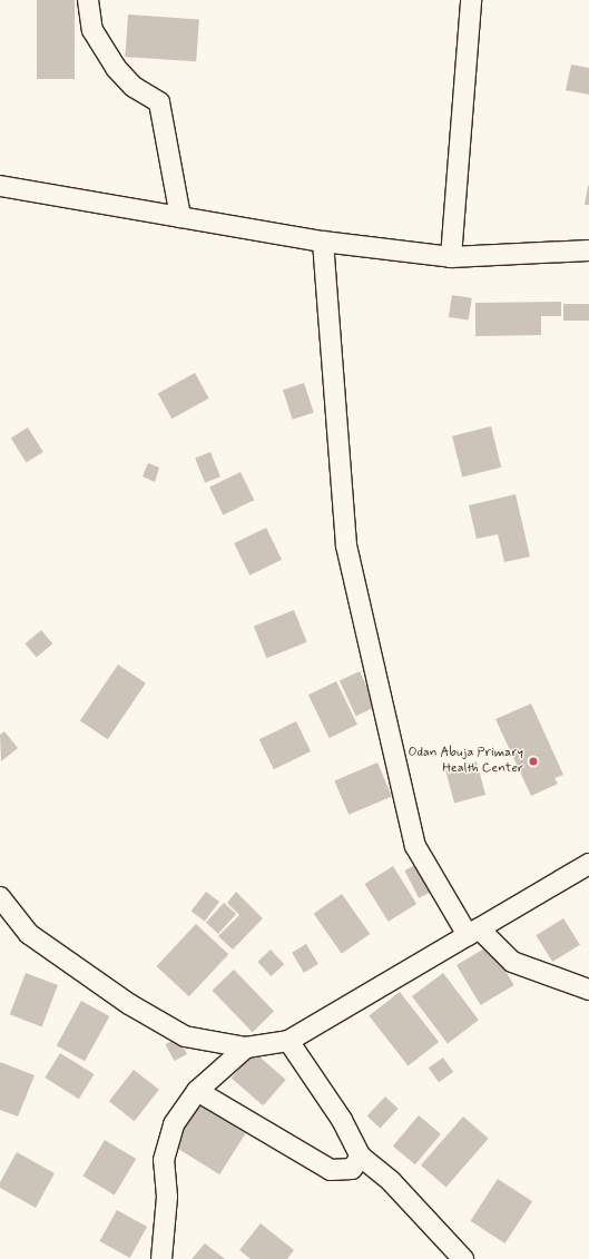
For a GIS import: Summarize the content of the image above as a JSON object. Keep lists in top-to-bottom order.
{
  "places": ["Odan Abuja Primary Health Center"]
}
